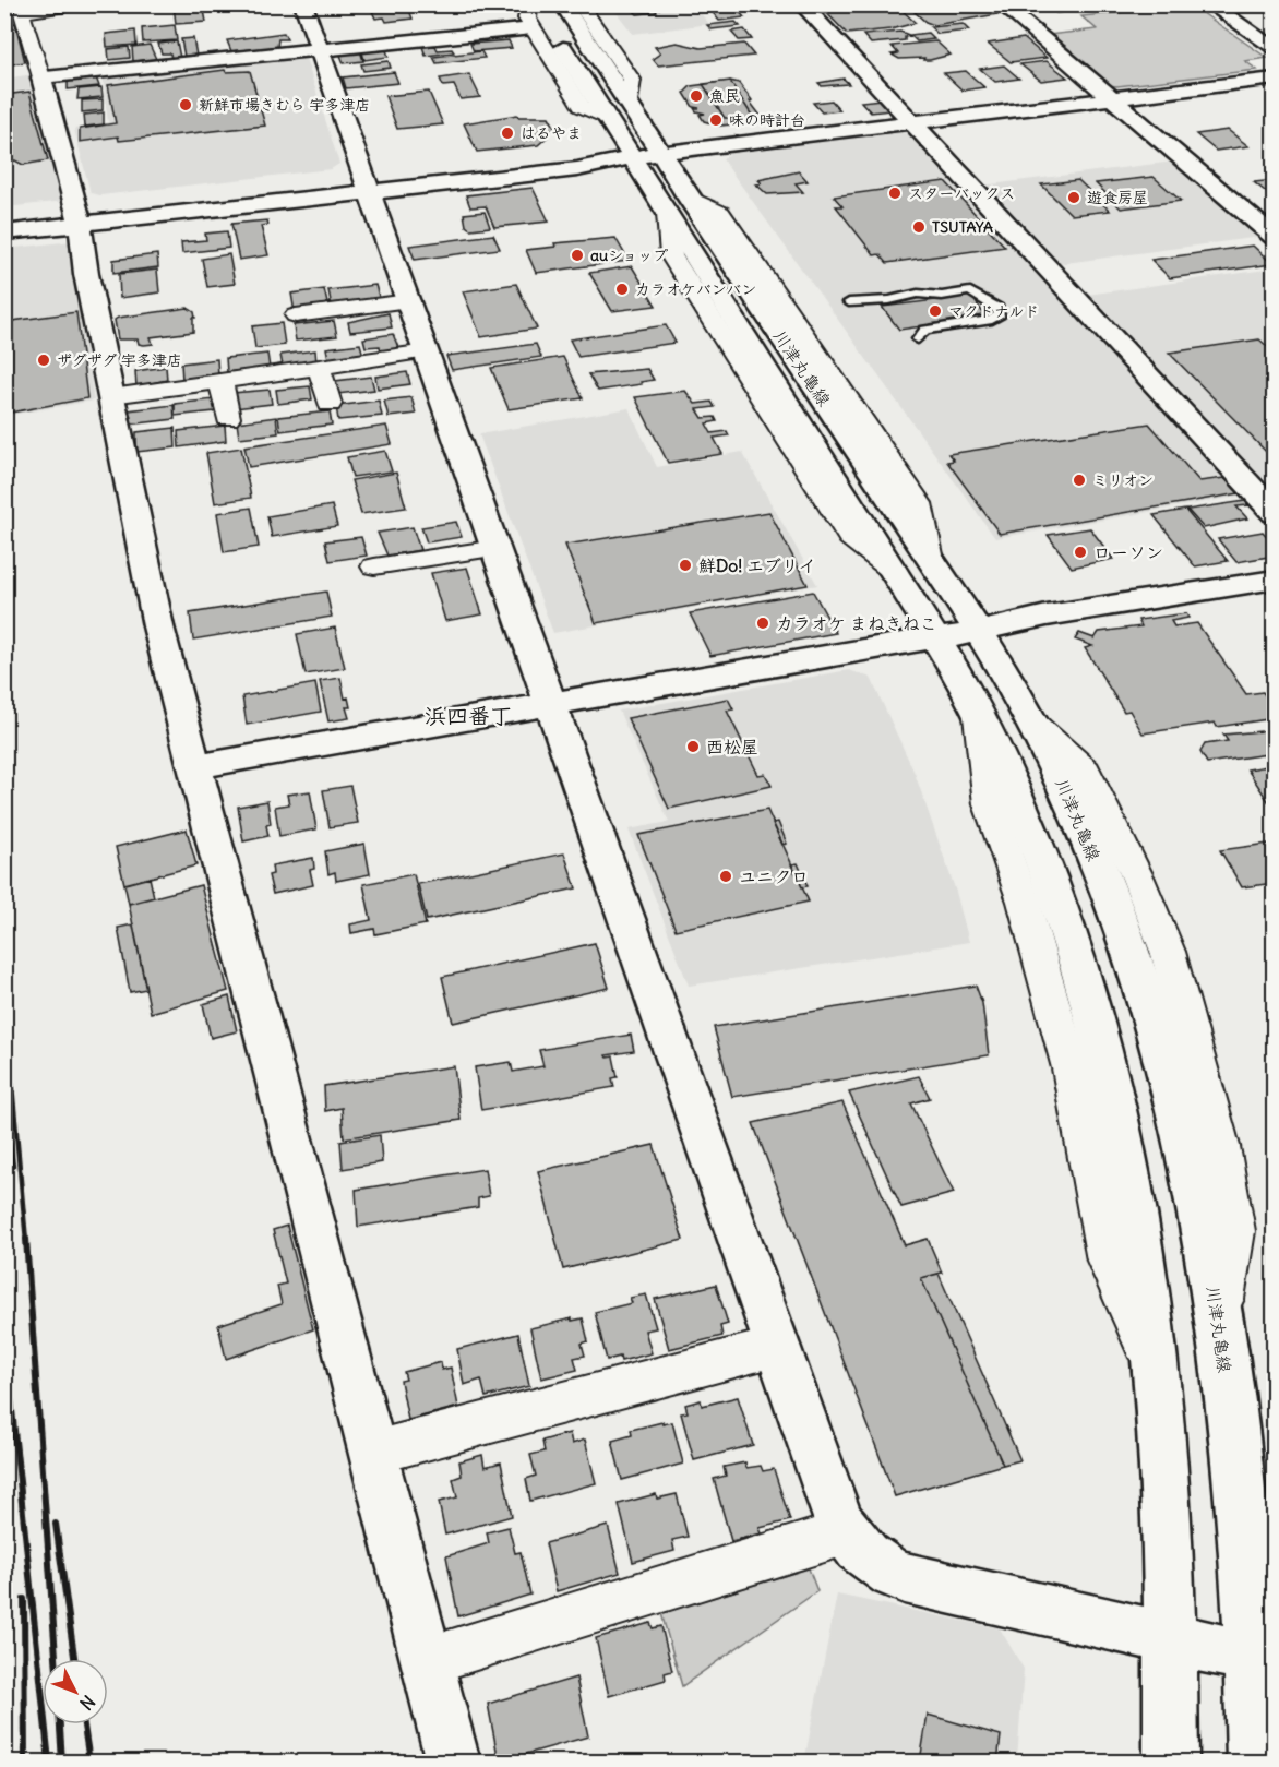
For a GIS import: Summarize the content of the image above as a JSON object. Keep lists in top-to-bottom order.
{
  "streets": {
    "street": ["川津丸亀線"]
  },
  "districts": ["浜四番丁"],
  "places": [
    "魚民",
    "新鮮市場きむら 宇多津店",
    "味の時計台",
    "はるやま",
    "スターバックス",
    "遊食房屋",
    "TSUTAYA",
    "auショップ",
    "カラオケバンバン",
    "マクドナルド",
    "ザグザグ 宇多津店",
    "ミリオン",
    "ローソン",
    "鮮Do! エブリイ",
    "カラオケ まねきねこ",
    "西松屋",
    "ユニクロ"
  ],
  "north": "bottom right"
}
